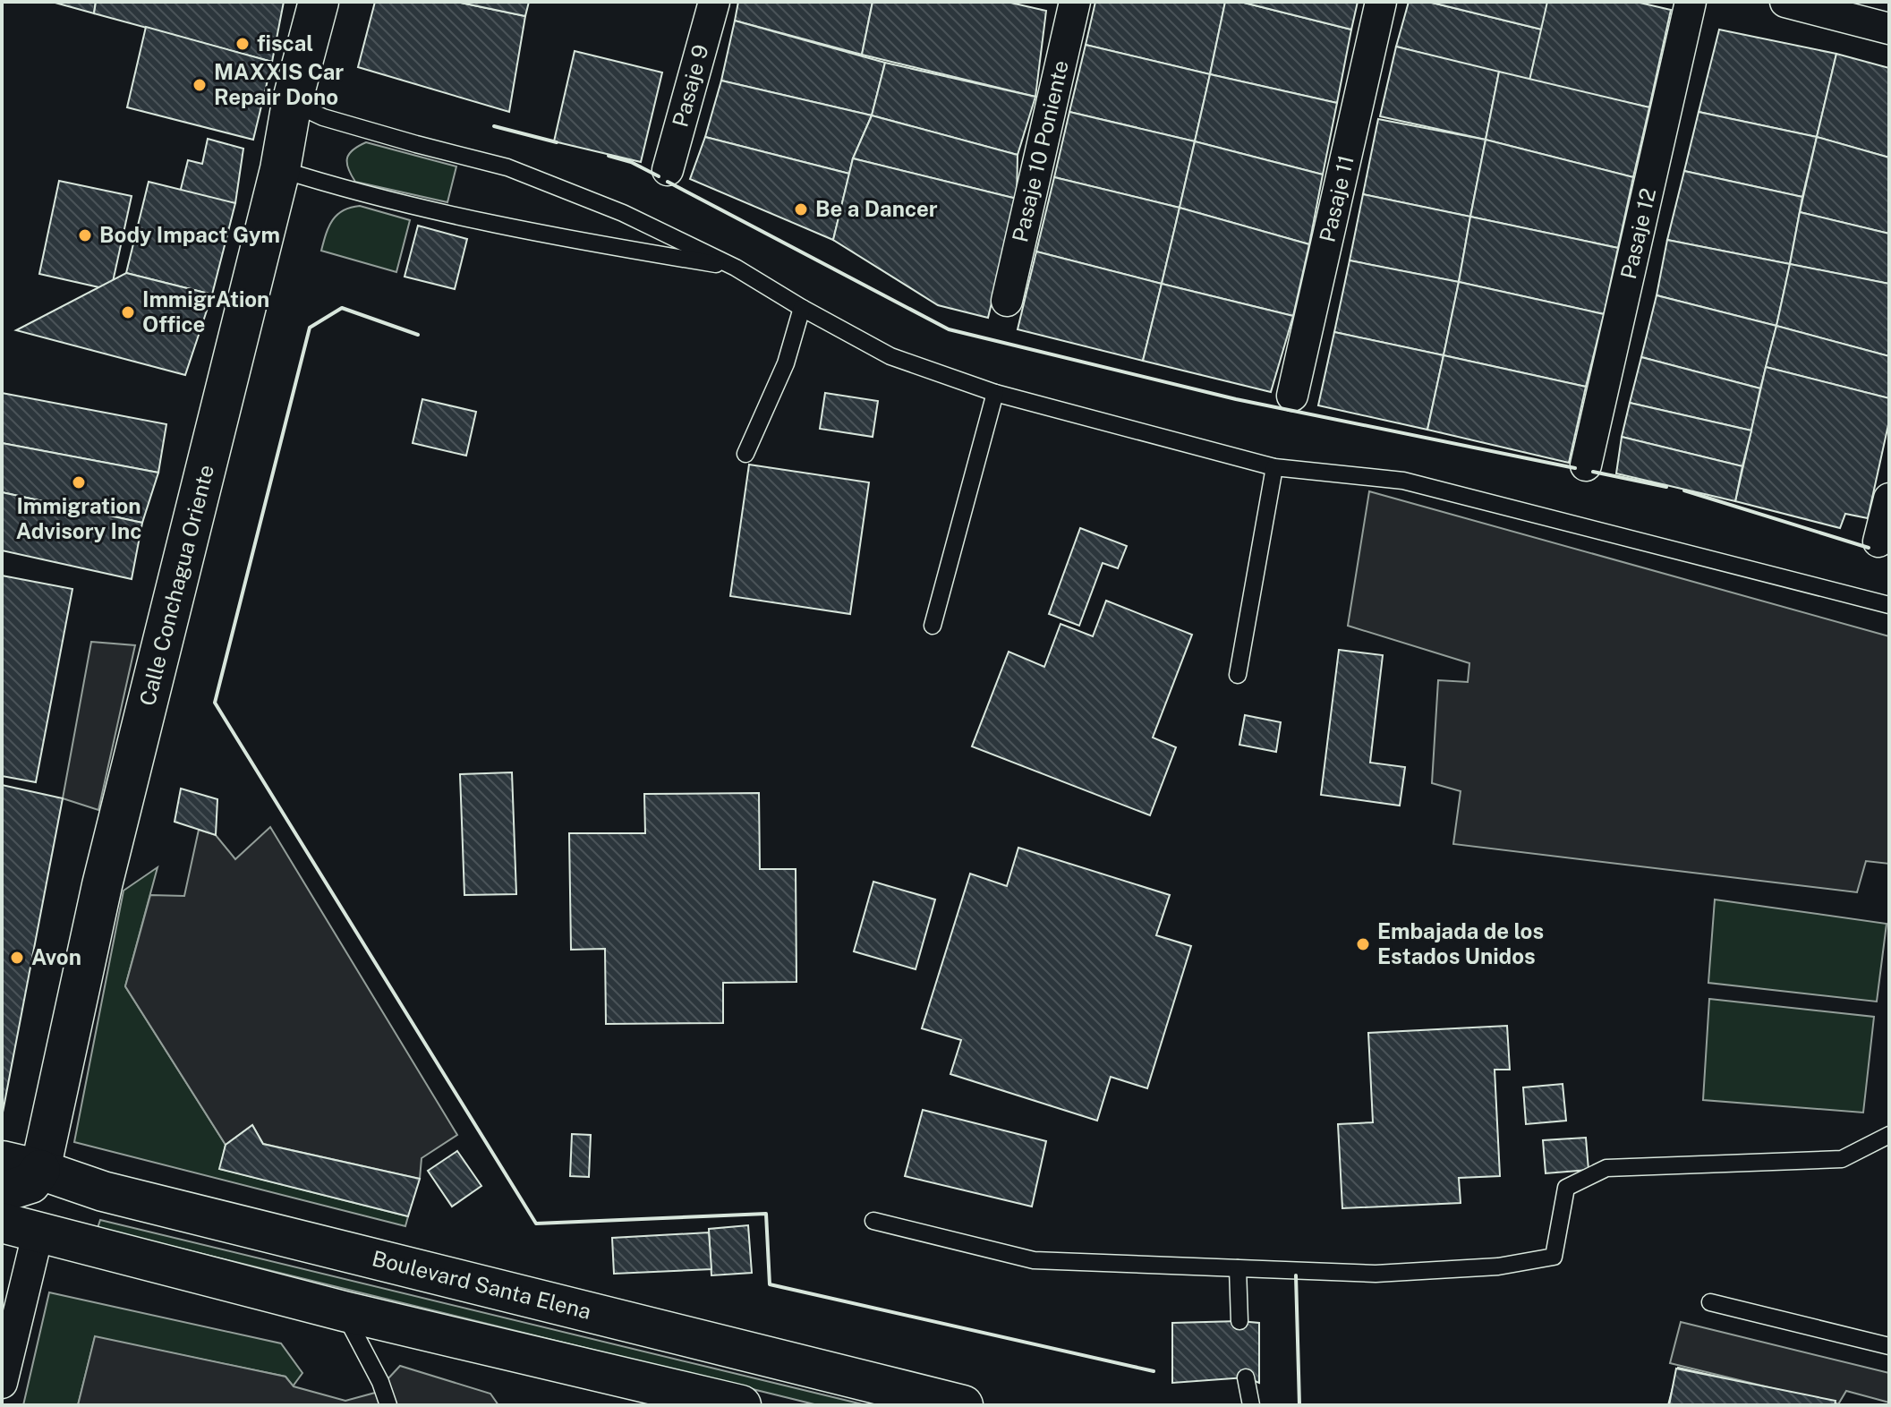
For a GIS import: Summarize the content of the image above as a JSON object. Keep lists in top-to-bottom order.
{
  "streets": {
    "main road": ["Calle Conchagua Oriente", "Boulevard Santa Elena"],
    "street": [
      "Pasaje 9",
      "Pasaje 10 Poniente",
      "Pasaje 11",
      "Pasaje 12"
    ]
  },
  "crossings": [
    ["Calle Conchagua Oriente", "Boulevard Santa Elena"]
  ],
  "places": [
    "fiscal",
    "MAXXIS Car Repair Dono",
    "Be a Dancer",
    "Body Impact Gym",
    "ImmigrAtion Office",
    "Immigration Advisory Inc",
    "Embajada de los Estados Unidos",
    "Avon"
  ]
}
